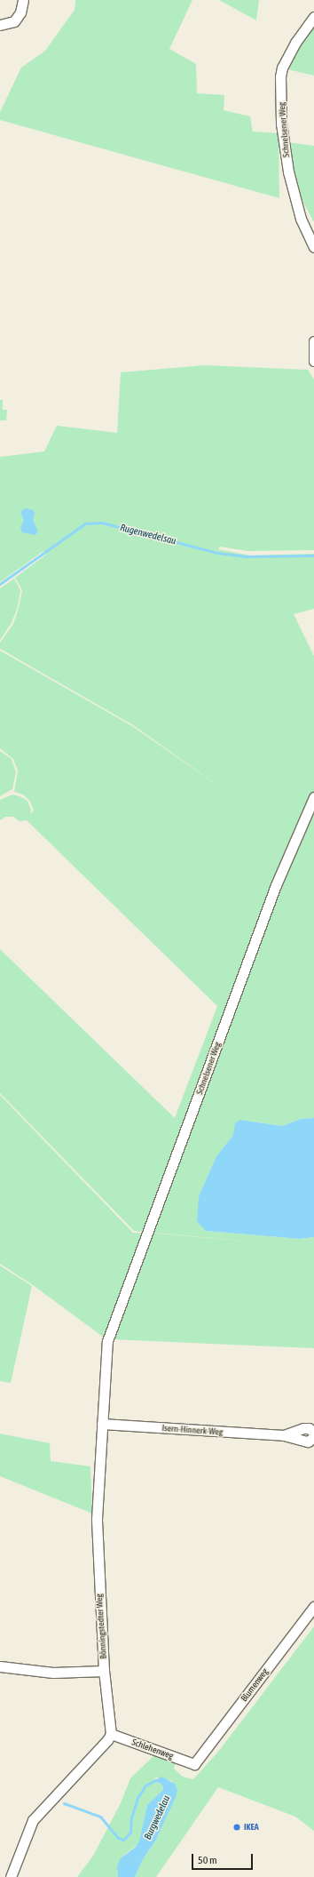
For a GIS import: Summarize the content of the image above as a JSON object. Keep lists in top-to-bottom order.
{
  "streets": {
    "street": [
      "Schnelsener Weg",
      "Isern-Hinnerk-Weg",
      "Bönningstedter Weg",
      "Blumenweg",
      "Schlehenweg"
    ]
  },
  "crossings": [
    ["Schnelsener Weg", "Bönningstedter Weg"],
    ["Isern-Hinnerk-Weg", "Bönningstedter Weg"],
    ["Bönningstedter Weg", "Schlehenweg"],
    ["Blumenweg", "Schlehenweg"]
  ],
  "water": ["Rugenwedelsau", "Burgwedelau"],
  "places": ["IKEA"],
  "scale_bar": "50 m"
}
